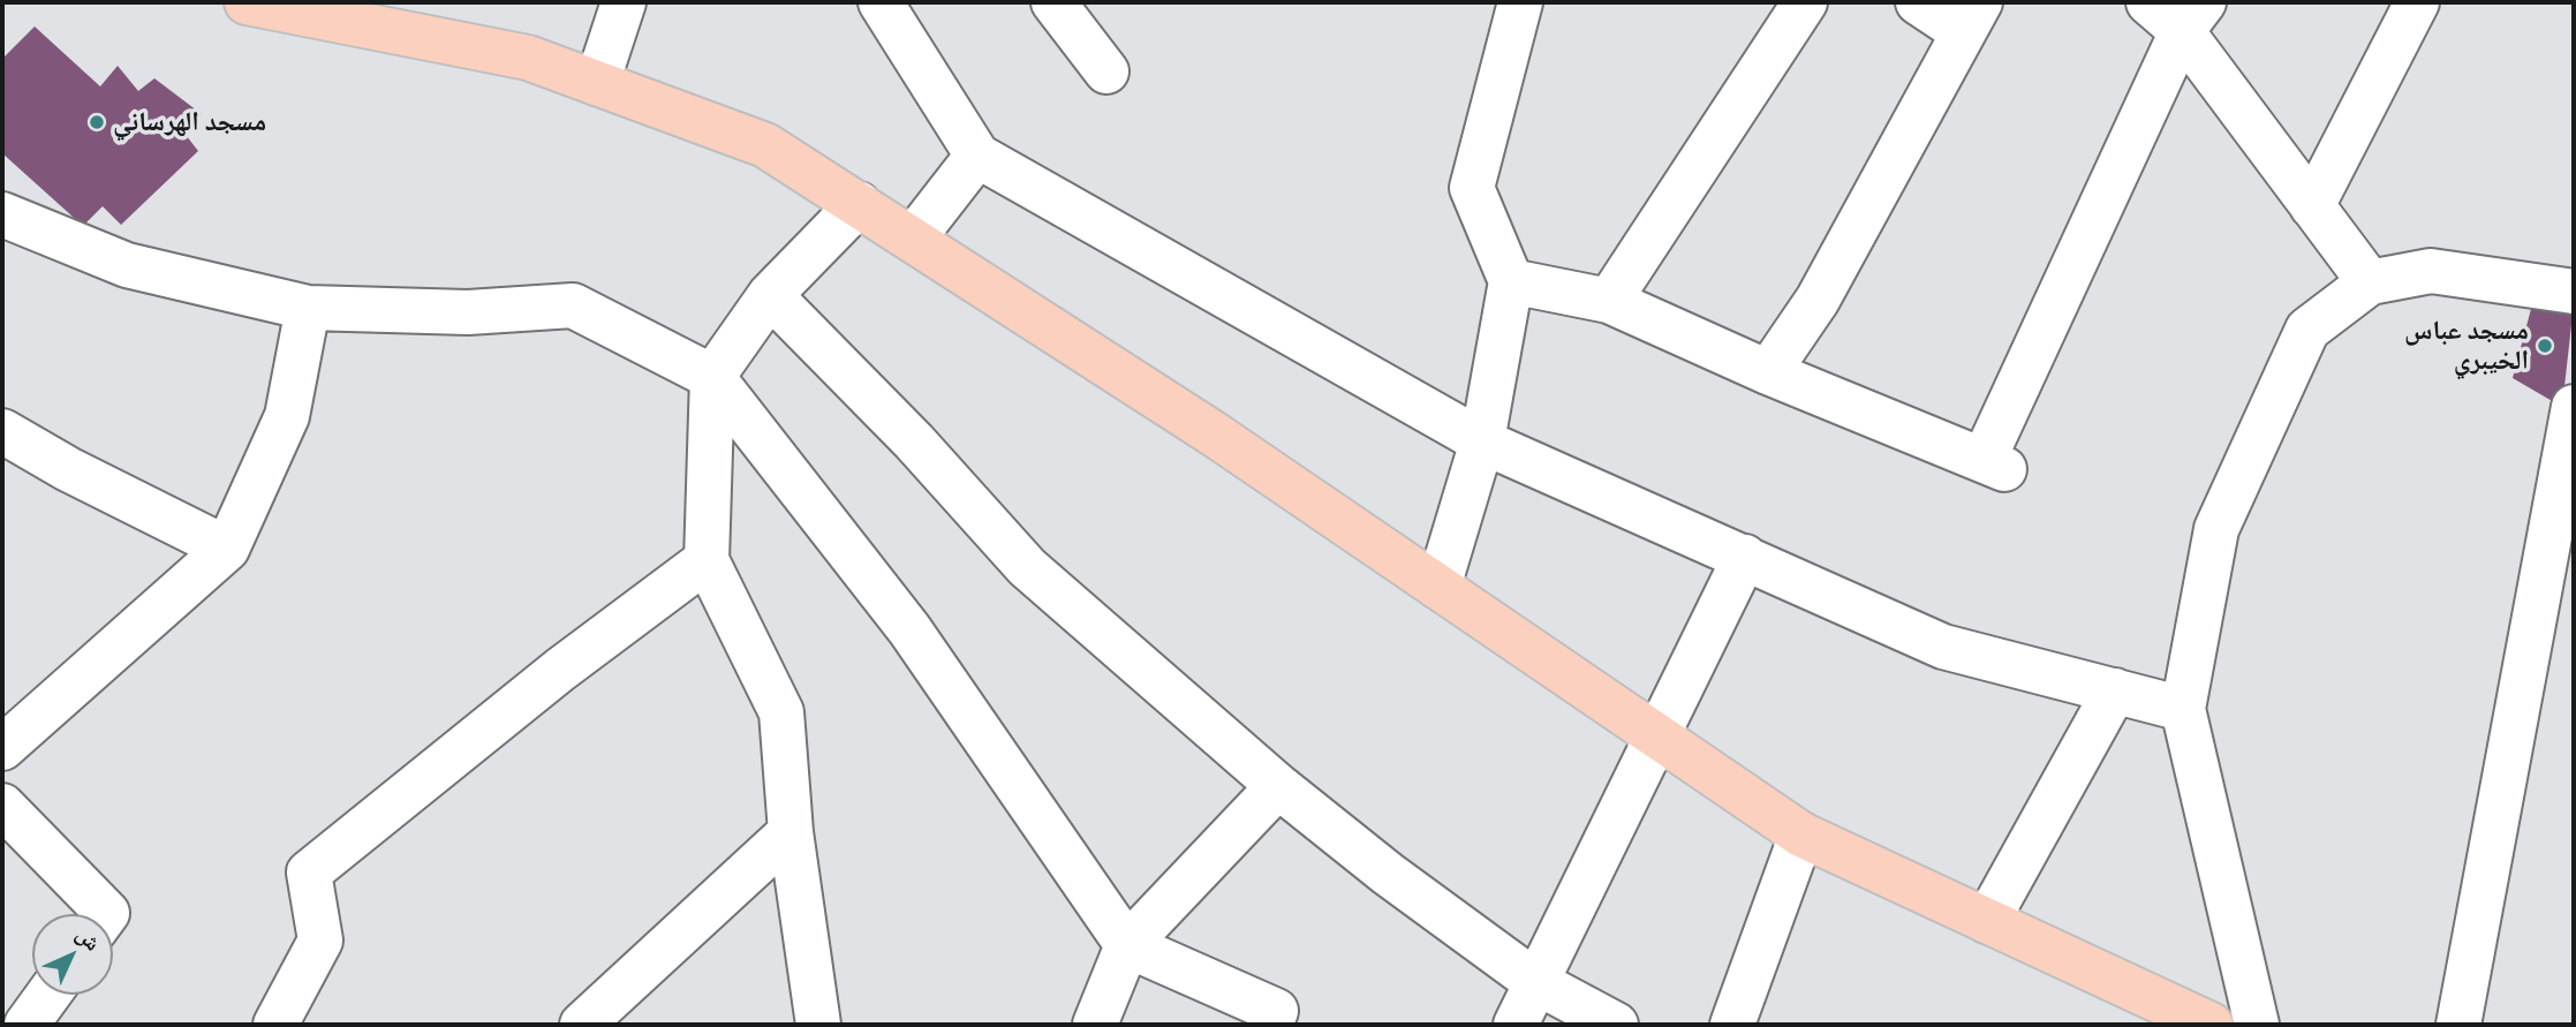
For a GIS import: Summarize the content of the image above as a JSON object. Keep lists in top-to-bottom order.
{
  "places": ["مسجد الهرساني", "مسجد عباس الخيبري"],
  "north": "top right"
}
